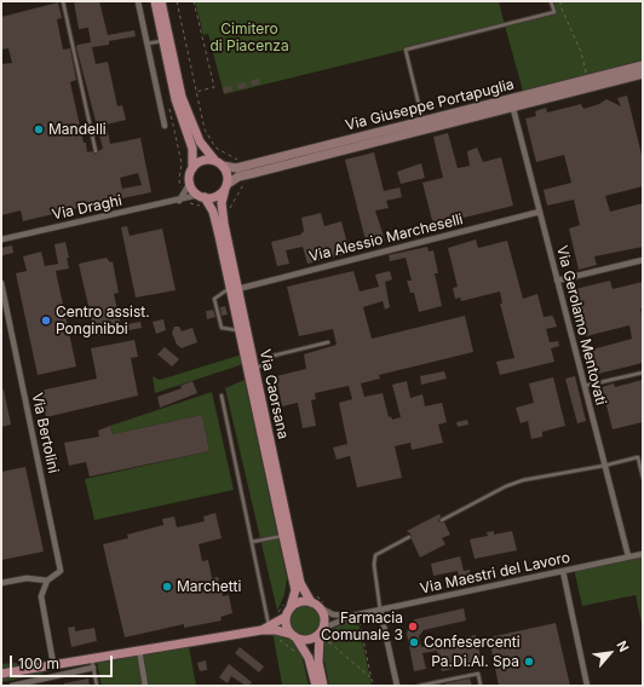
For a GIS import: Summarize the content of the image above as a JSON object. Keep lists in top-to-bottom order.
{
  "streets": {
    "main road": ["Via Giuseppe Portapuglia", "Via Caorsana"],
    "street": [
      "Via Draghi",
      "Via Alessio Marcheselli",
      "Via Gerolamo Mentovati",
      "Via Bertolini",
      "Via Maestri del Lavoro"
    ]
  },
  "crossings": [
    ["Via Giuseppe Portapuglia", "Via Draghi"],
    ["Via Giuseppe Portapuglia", "Via Gerolamo Mentovati"],
    ["Via Giuseppe Portapuglia", "Via Caorsana"],
    ["Via Draghi", "Via Caorsana"],
    ["Via Alessio Marcheselli", "Via Gerolamo Mentovati"],
    ["Via Alessio Marcheselli", "Via Caorsana"],
    ["Via Gerolamo Mentovati", "Via Maestri del Lavoro"],
    ["Via Caorsana", "Via Maestri del Lavoro"]
  ],
  "parks": ["Cimitero di Piacenza"],
  "places": [
    "Mandelli",
    "Centro assist. Ponginibbi",
    "Marchetti",
    "Farmacia Comunale 3",
    "Confesercenti",
    "Pa.Di.Al. Spa"
  ],
  "scale_bar": "100 m",
  "north": "top right"
}
